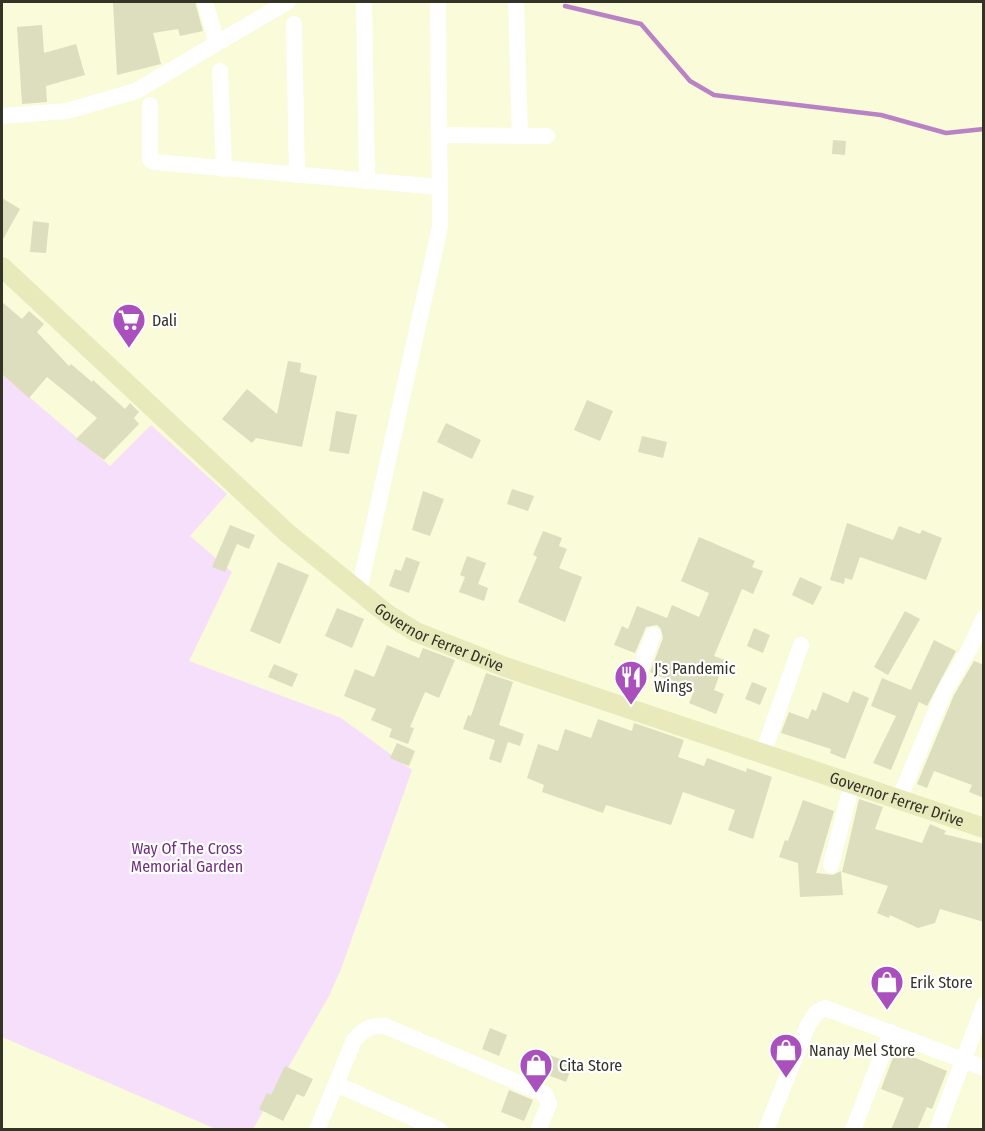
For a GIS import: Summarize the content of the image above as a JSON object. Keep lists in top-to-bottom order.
{
  "streets": {
    "main road": ["Governor Ferrer Drive"]
  },
  "parks": ["Way Of The Cross Memorial Garden"],
  "places": {
    "supermarket": ["Dali"],
    "restaurant": ["J's Pandemic Wings"],
    "shop": ["Erik Store", "Nanay Mel Store", "Cita Store"]
  }
}
